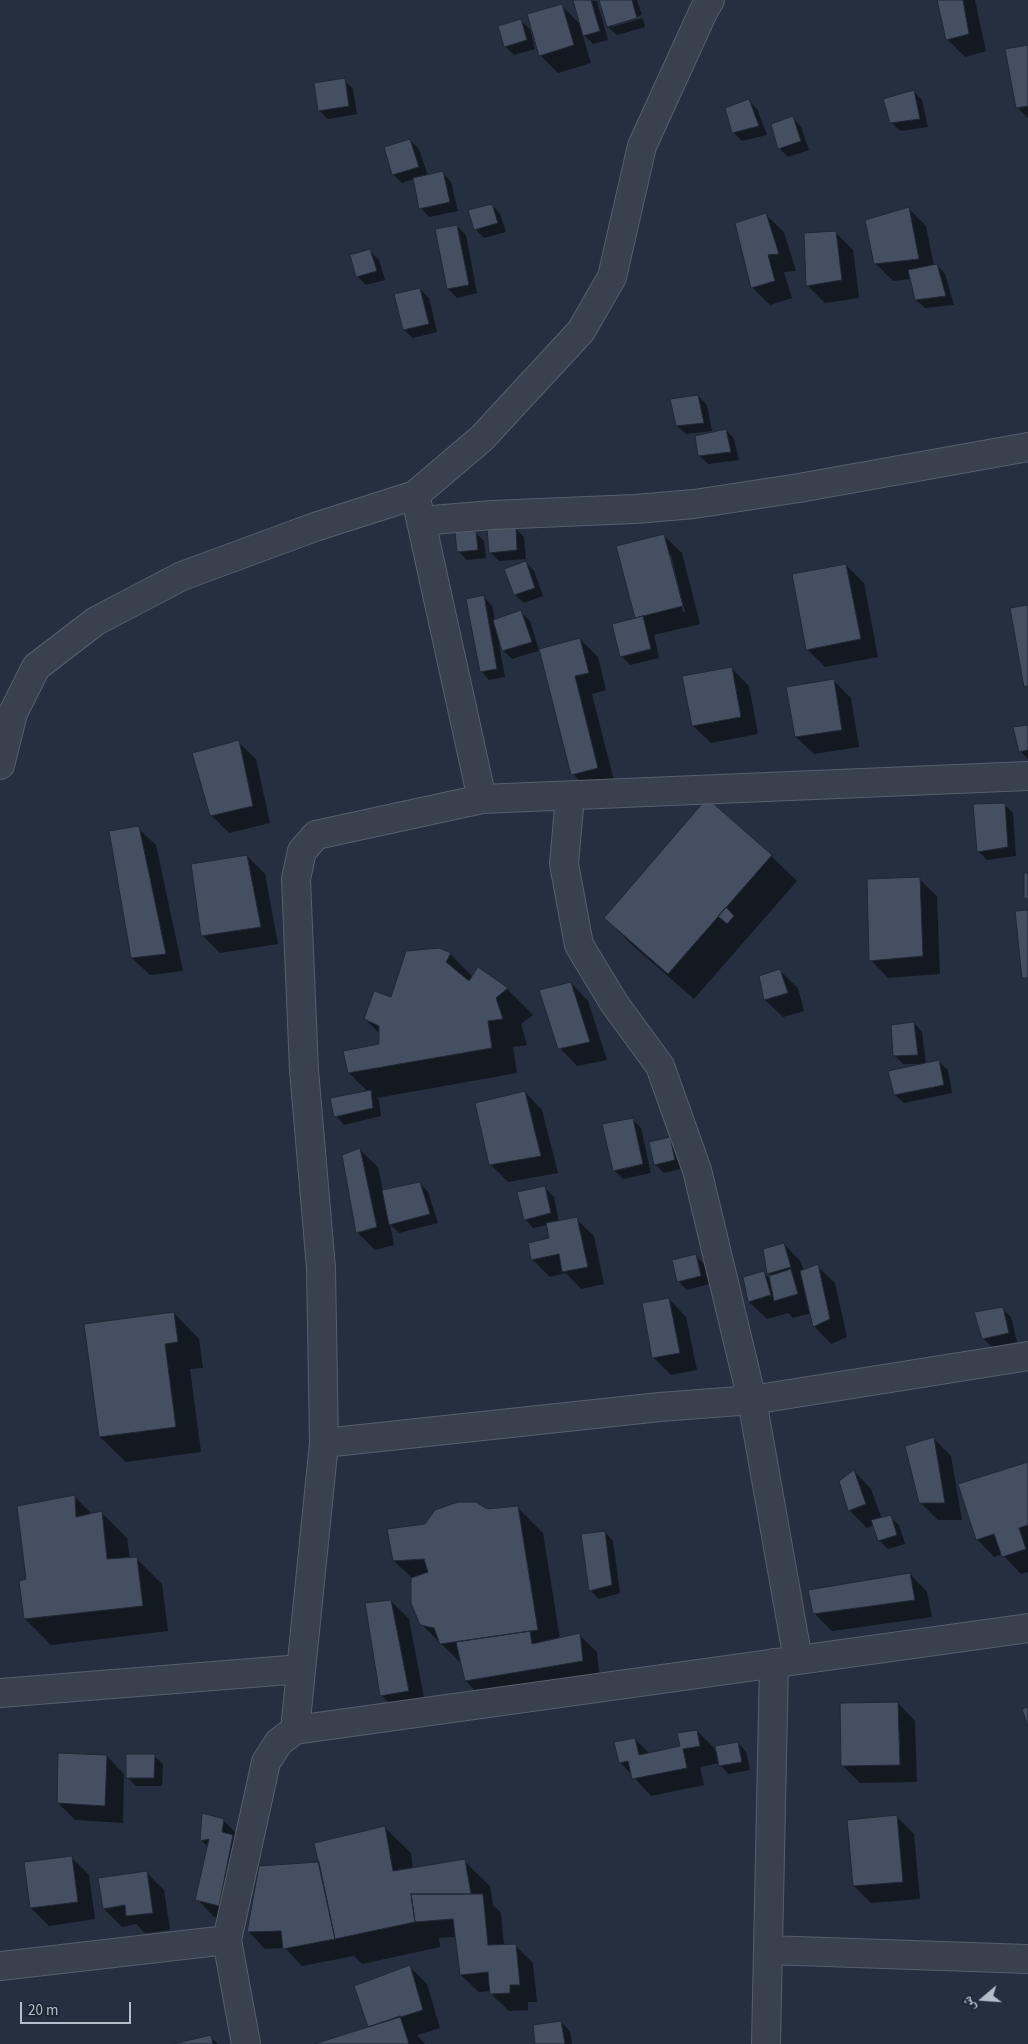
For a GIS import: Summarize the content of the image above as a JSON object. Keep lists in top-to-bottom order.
{
  "scale_bar": "20 m",
  "north": "left"
}
